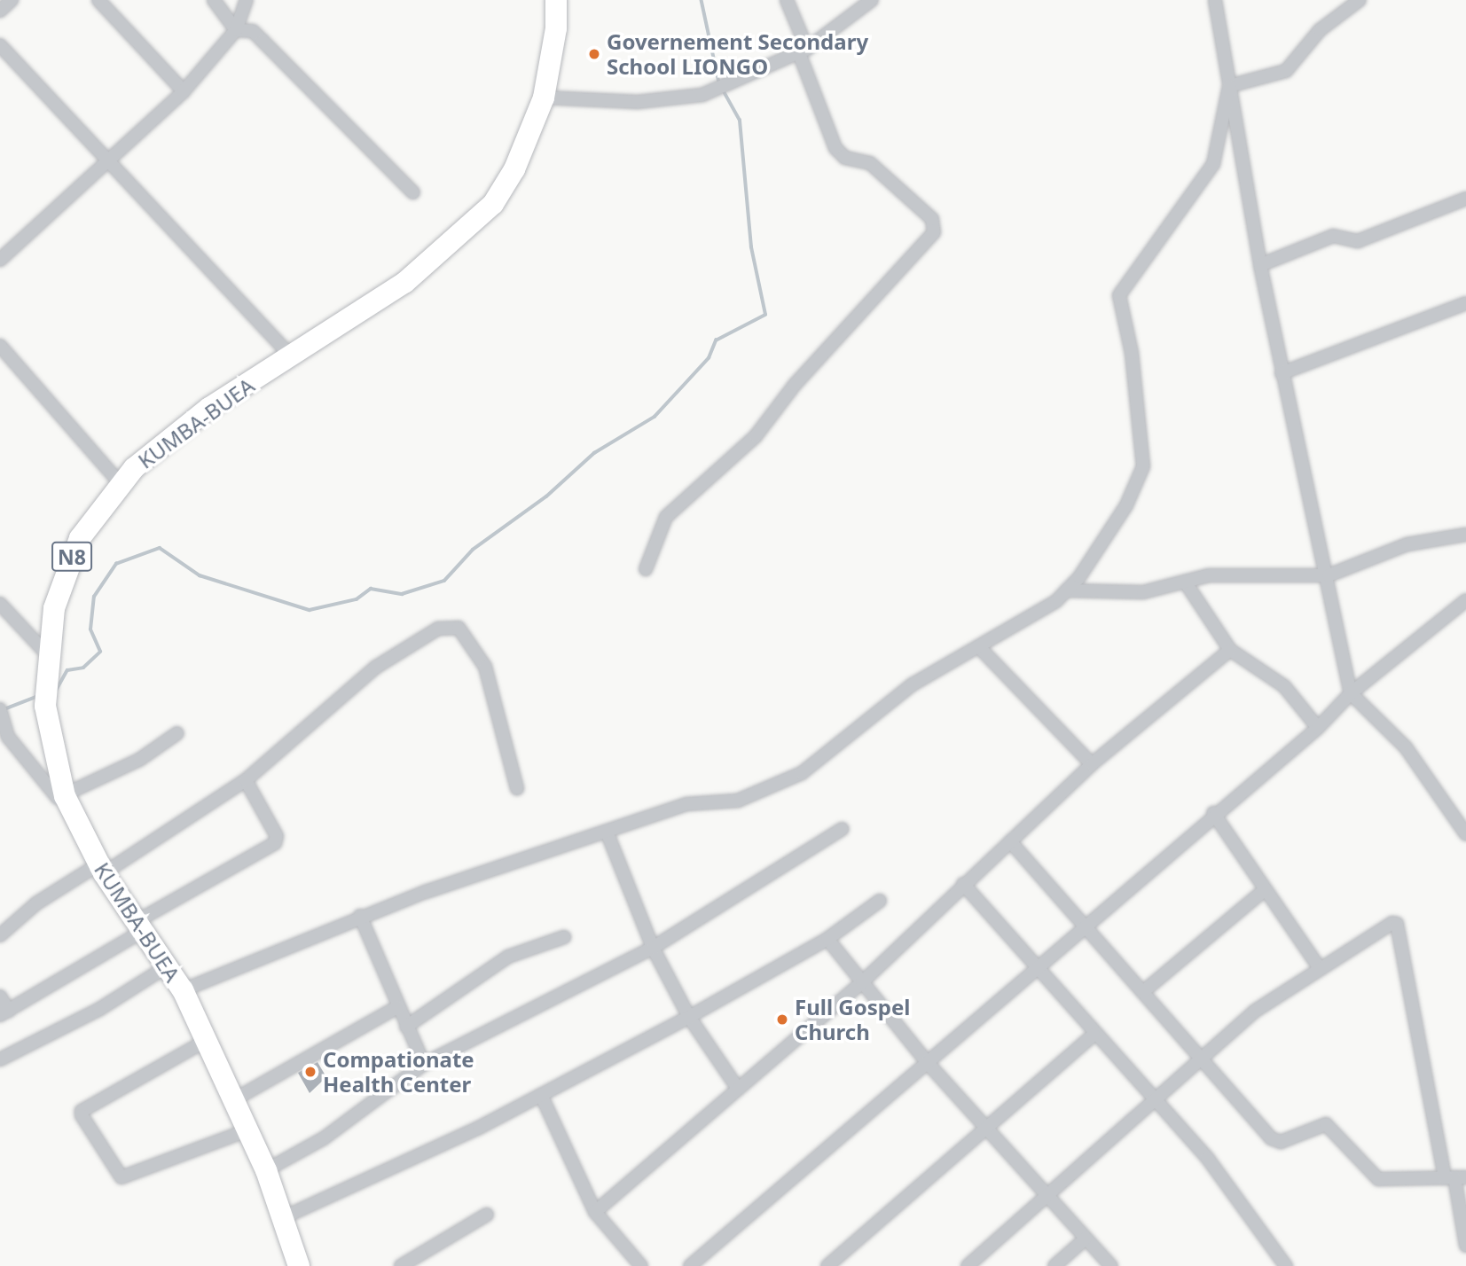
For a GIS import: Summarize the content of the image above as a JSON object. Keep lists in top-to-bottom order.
{
  "streets": {
    "highway": ["KUMBA-BUEA", "N8"]
  },
  "places": ["Governement Secondary School LIONGO", "Full Gospel Church", "Compationate Health Center"]
}
